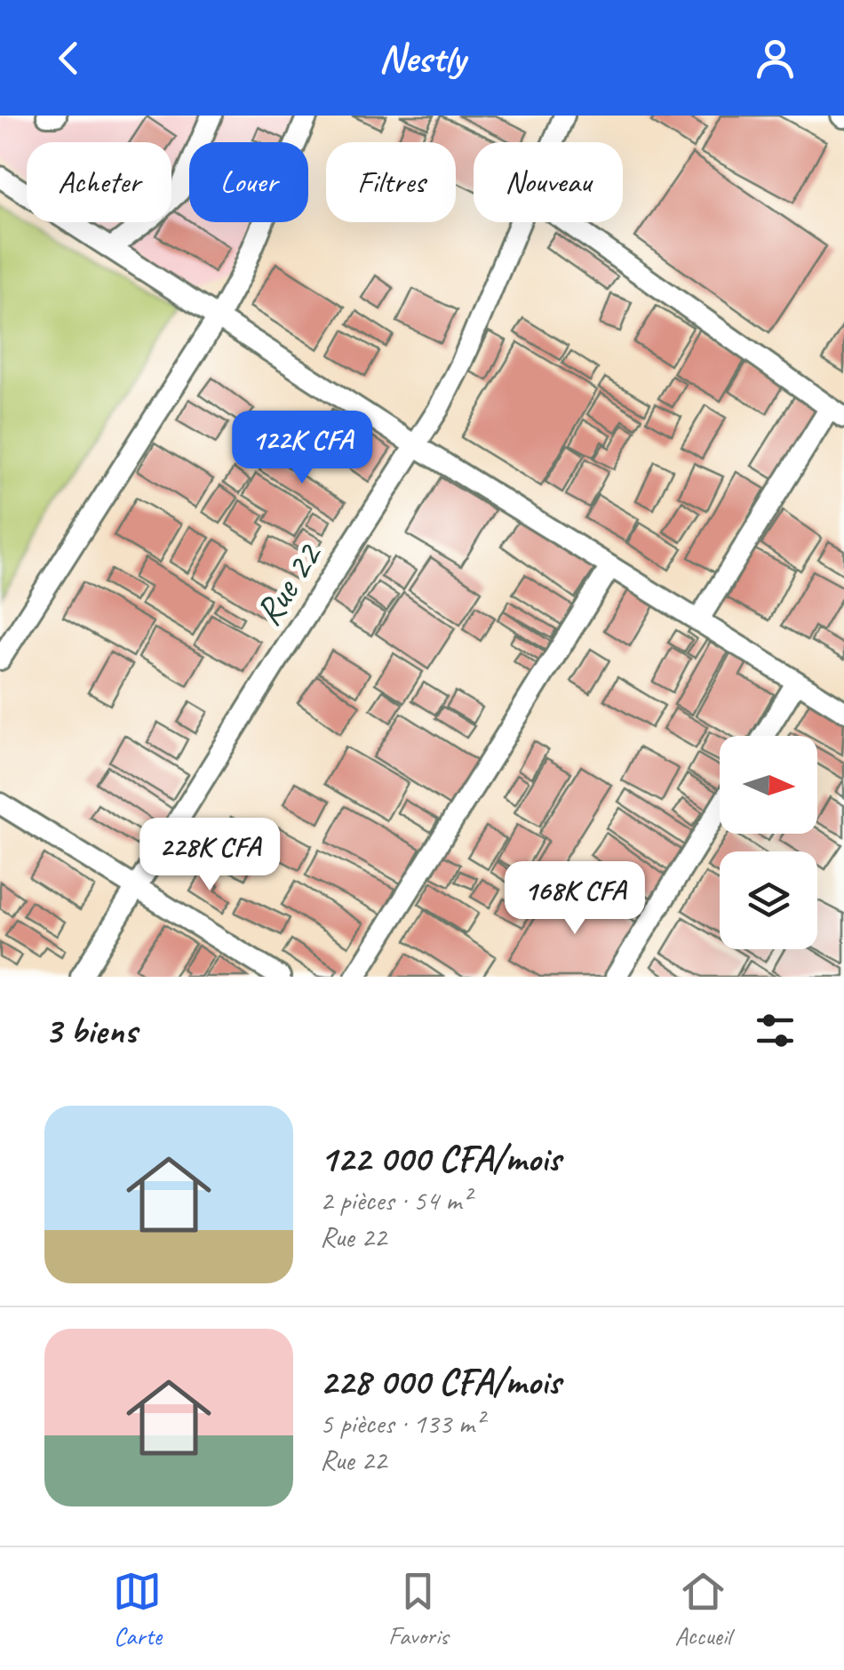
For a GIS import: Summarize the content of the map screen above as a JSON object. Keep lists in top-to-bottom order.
{
  "streets": {
    "street": ["Rue 22"]
  },
  "north": "right",
  "page": {
    "header": "Nestly",
    "chip": [
      "Acheter",
      "Louer",
      "Filtres",
      "Nouveau"
    ],
    "price": ["122K CFA", "228K CFA", "168K CFA"],
    "heading": "3 biens",
    "list": [
      {
        "name": "122 000 CFA/mois",
        "note": "2 pièces · 54 m² · Rue 22"
      },
      {
        "name": "228 000 CFA/mois",
        "note": "5 pièces · 133 m² · Rue 22"
      }
    ],
    "tabs": ["Carte", "Favoris", "Accueil"]
  }
}
